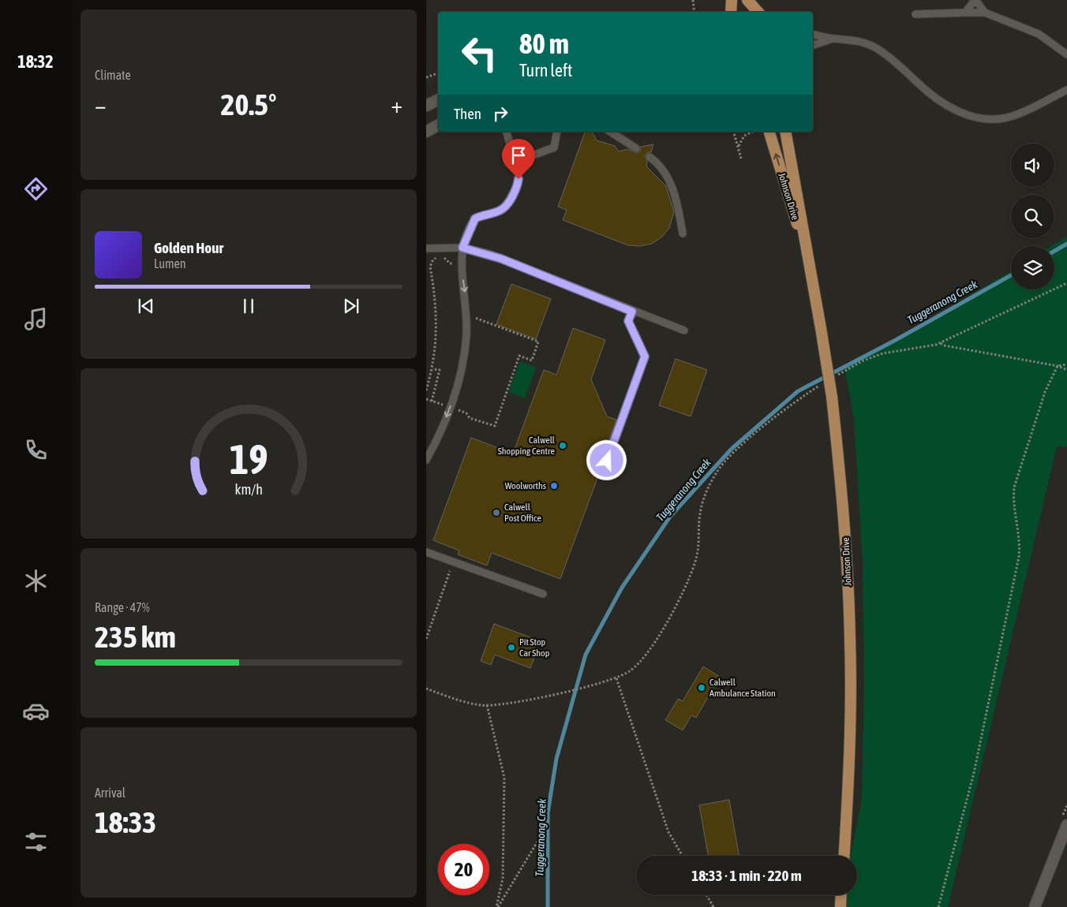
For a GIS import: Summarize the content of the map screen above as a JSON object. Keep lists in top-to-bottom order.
{
  "streets": {
    "main road": ["Johnson Drive"]
  },
  "water": ["Tuggeranong Creek"],
  "places": [
    "Calwell Shopping Centre",
    "Woolworths",
    "Calwell Post Office",
    "Pit Stop Car Shop",
    "Calwell Ambulance Station"
  ],
  "page": {
    "tabs": "18:32",
    "tile": [
      "Climate",
      ["Range · 47%", "235 km"],
      ["Arrival", "18:33"]
    ],
    "turn": ["80 m", "Turn left"],
    "heat": ["−", "20.5°", "+"],
    "then": "Then",
    "song": ["Golden Hour", "Lumen"],
    "limit": "20",
    "trip": "18:33 · 1 min · 220 m",
    "gauge": ["19", "km/h"]
  }
}
